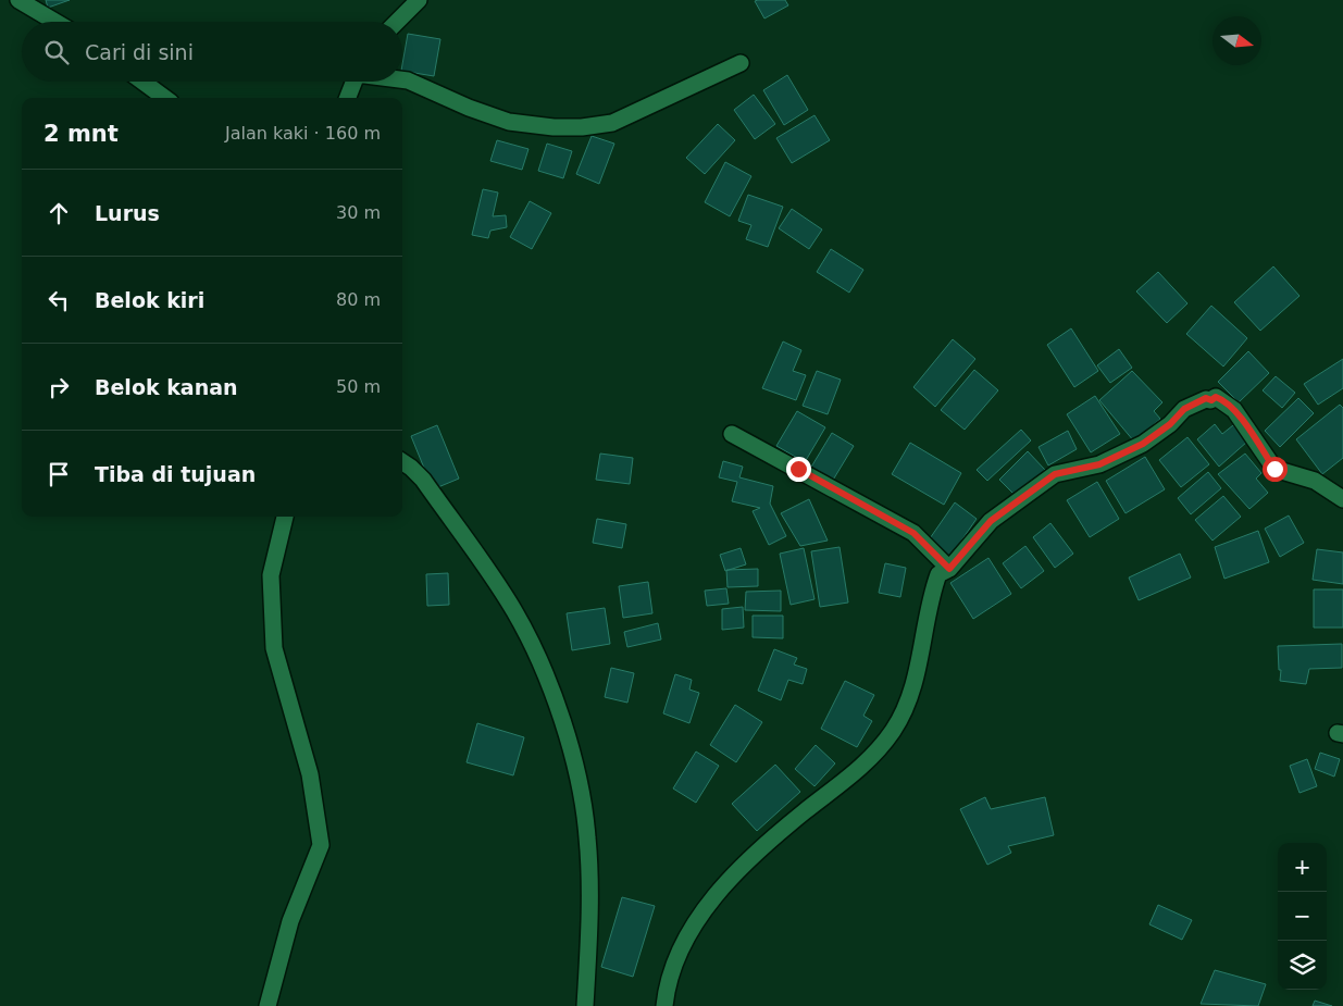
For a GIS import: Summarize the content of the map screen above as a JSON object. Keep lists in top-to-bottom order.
{
  "north": "right",
  "page": {
    "search": "Cari di sini",
    "heading": ["2 mnt", "Jalan kaki · 160 m"],
    "list": [
      ["Lurus", "30 m"],
      ["Belok kiri", "80 m"],
      ["Belok kanan", "50 m"],
      "Tiba di tujuan"
    ],
    "map_buttons": ["+", "−"]
  }
}
